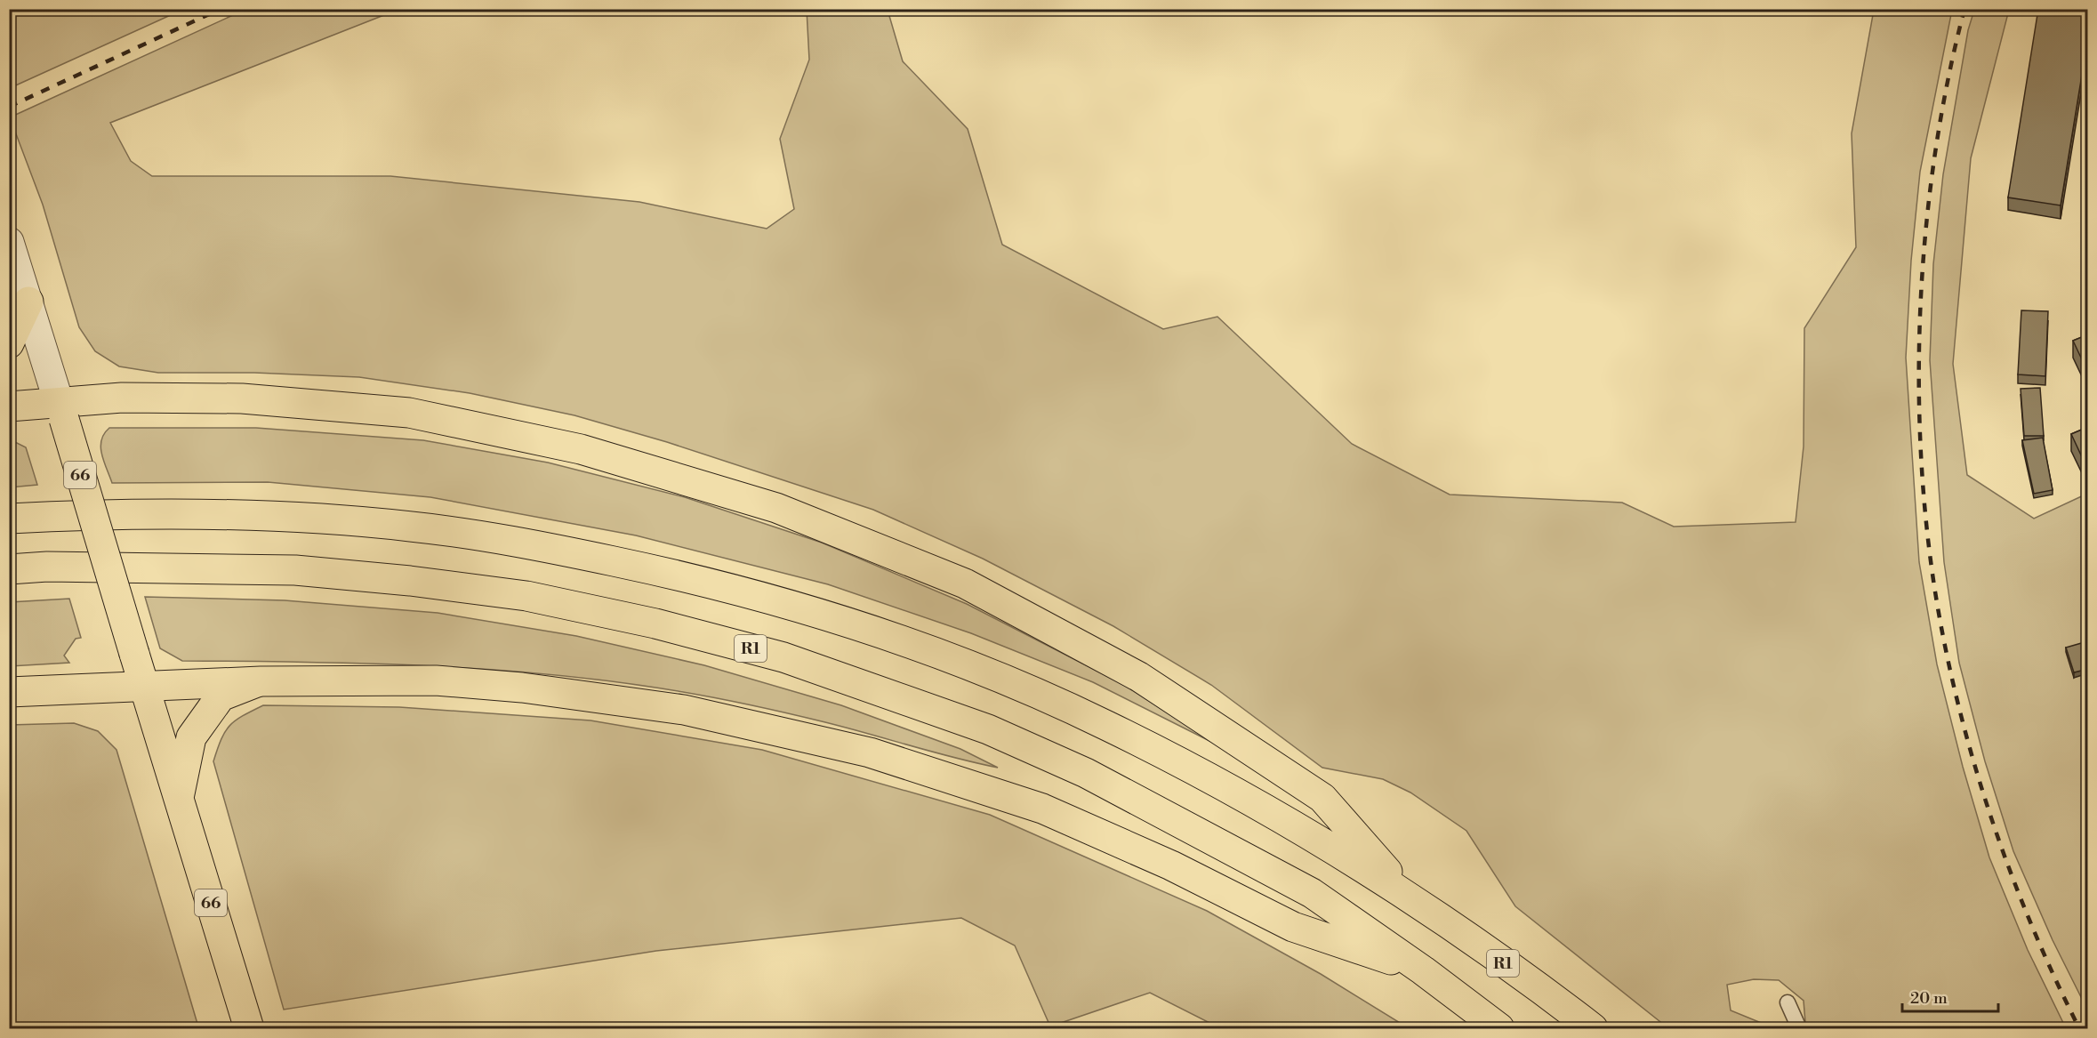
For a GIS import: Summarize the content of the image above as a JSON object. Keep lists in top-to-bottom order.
{
  "streets": {
    "main road": ["66", "R1"]
  },
  "scale_bar": "20 m"
}
